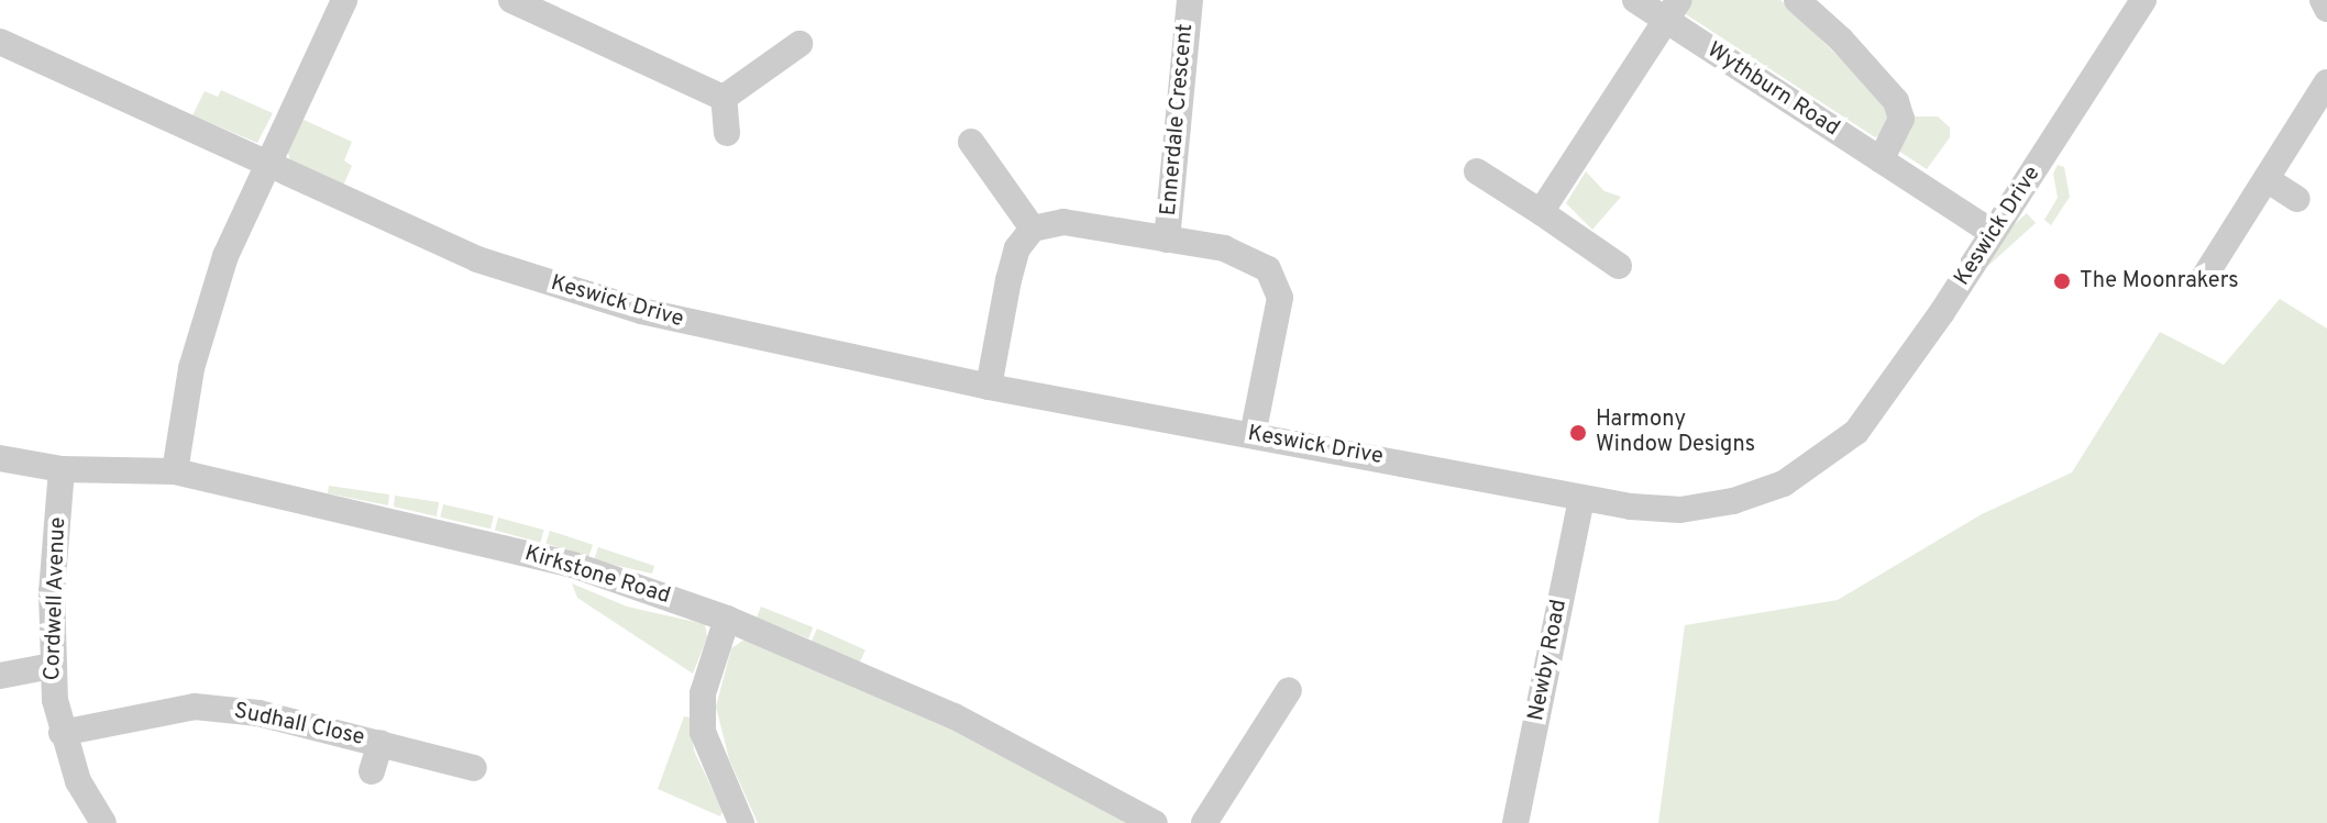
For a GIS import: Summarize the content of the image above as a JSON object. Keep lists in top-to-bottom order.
{
  "streets": {
    "street": [
      "Wythburn Road",
      "Ennerdale Crescent",
      "Keswick Drive",
      "Kirkstone Road",
      "Cordwell Avenue",
      "Newby Road",
      "Sudhall Close"
    ]
  },
  "crossings": [
    ["Wythburn Road", "Keswick Drive"],
    ["Ennerdale Crescent", "Keswick Drive"],
    ["Keswick Drive", "Newby Road"],
    ["Kirkstone Road", "Cordwell Avenue"],
    ["Cordwell Avenue", "Sudhall Close"]
  ],
  "places": ["The Moonrakers", "Harmony Window Designs"]
}
